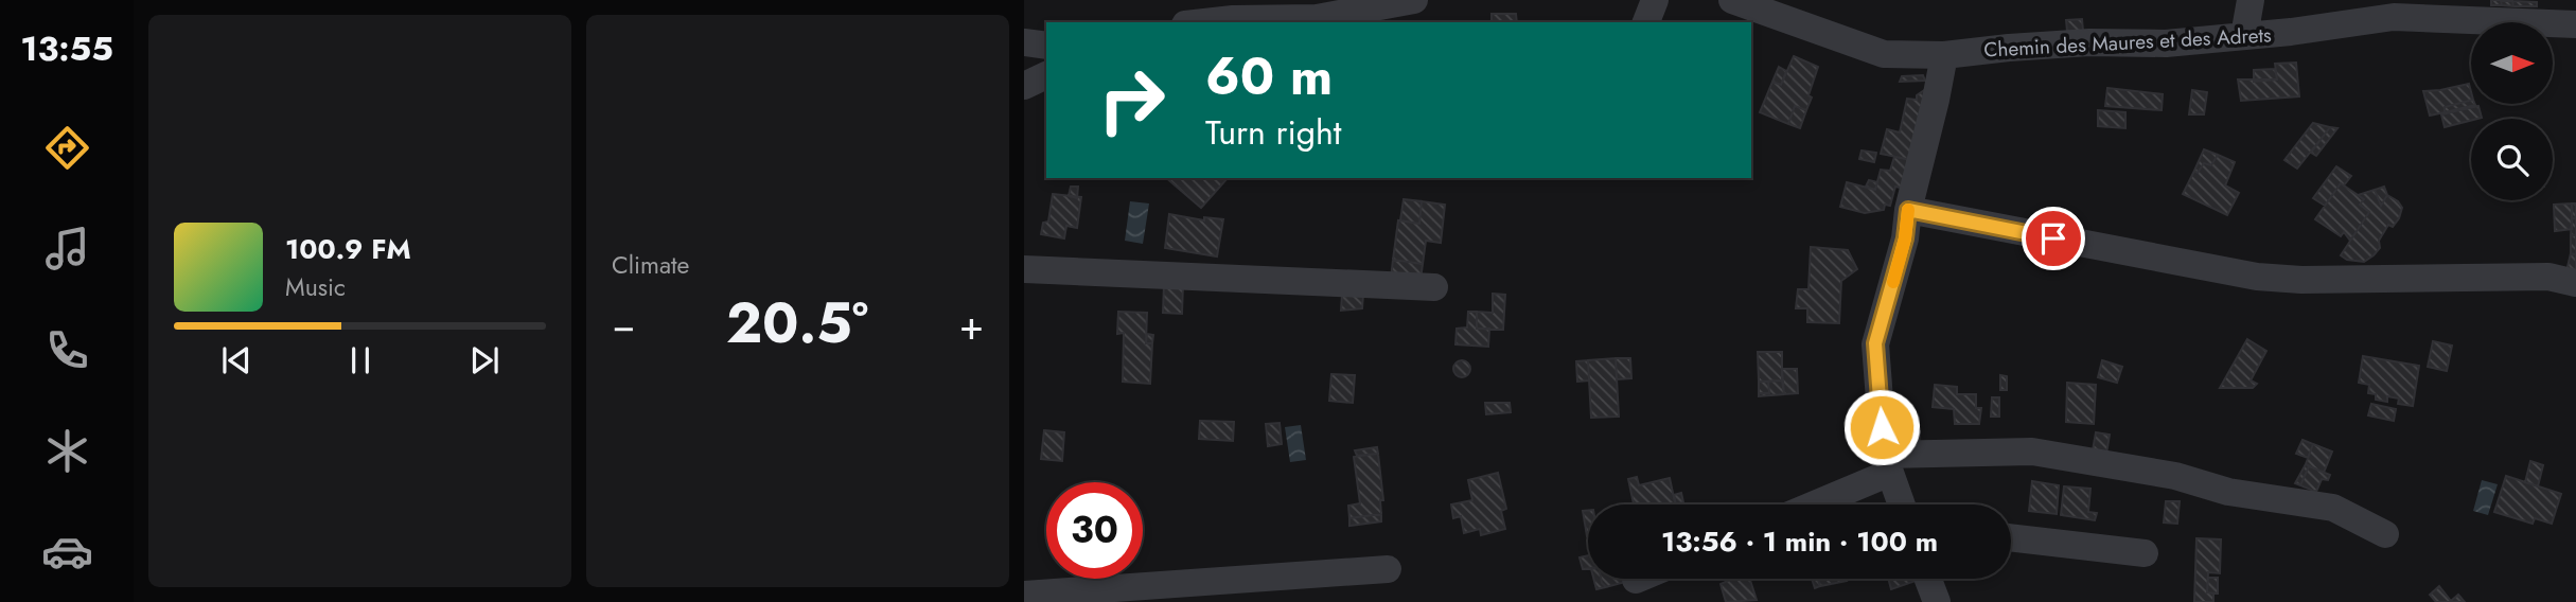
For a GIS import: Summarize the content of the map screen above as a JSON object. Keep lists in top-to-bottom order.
{
  "streets": {
    "street": ["Chemin des Maures et des Adrets"]
  },
  "north": "right",
  "page": {
    "tabs": "13:55",
    "tile": "Climate",
    "turn": ["60 m", "Turn right"],
    "song": ["100.9 FM", "Music"],
    "heat": ["−", "20.5°", "+"],
    "limit": "30",
    "trip": "13:56 · 1 min · 100 m"
  }
}
